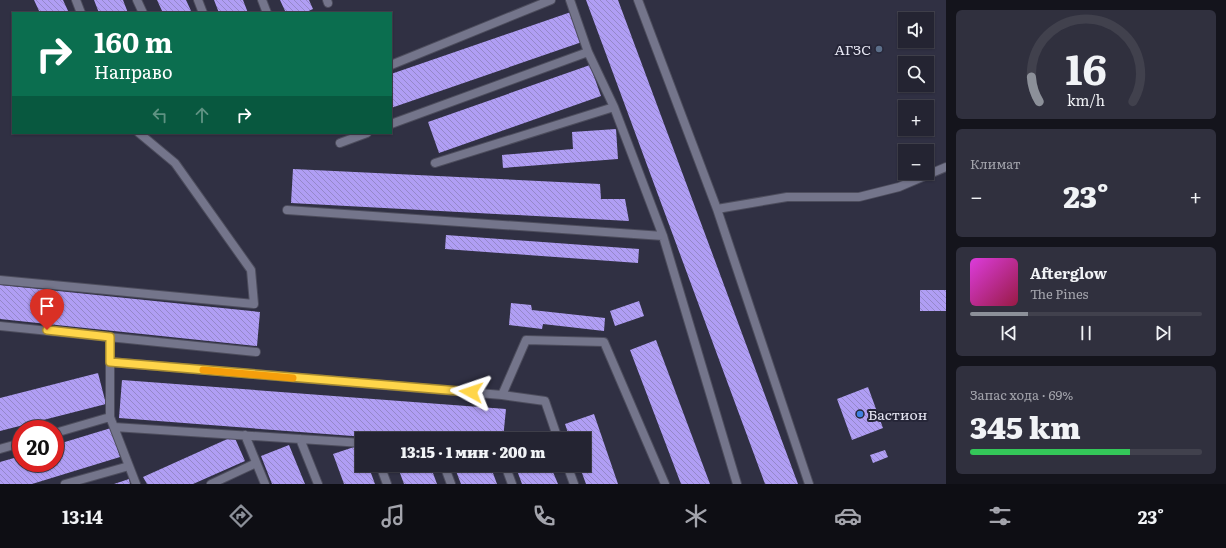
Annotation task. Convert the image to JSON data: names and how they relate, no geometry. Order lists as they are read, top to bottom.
{
  "places": ["АГЗС", "Бастион"],
  "page": {
    "map_buttons": ["+", "−"],
    "turn": ["160 m", "Направо"],
    "tile": [
      "Климат",
      ["Запас хода · 69%", "345 km"]
    ],
    "heat": ["−", "23°", "+"],
    "song": ["Afterglow", "The Pines"],
    "limit": "20",
    "trip": "13:15 · 1 мин · 200 m",
    "tabs": ["13:14", "23°"],
    "gauge": ["16", "km/h"]
  }
}
